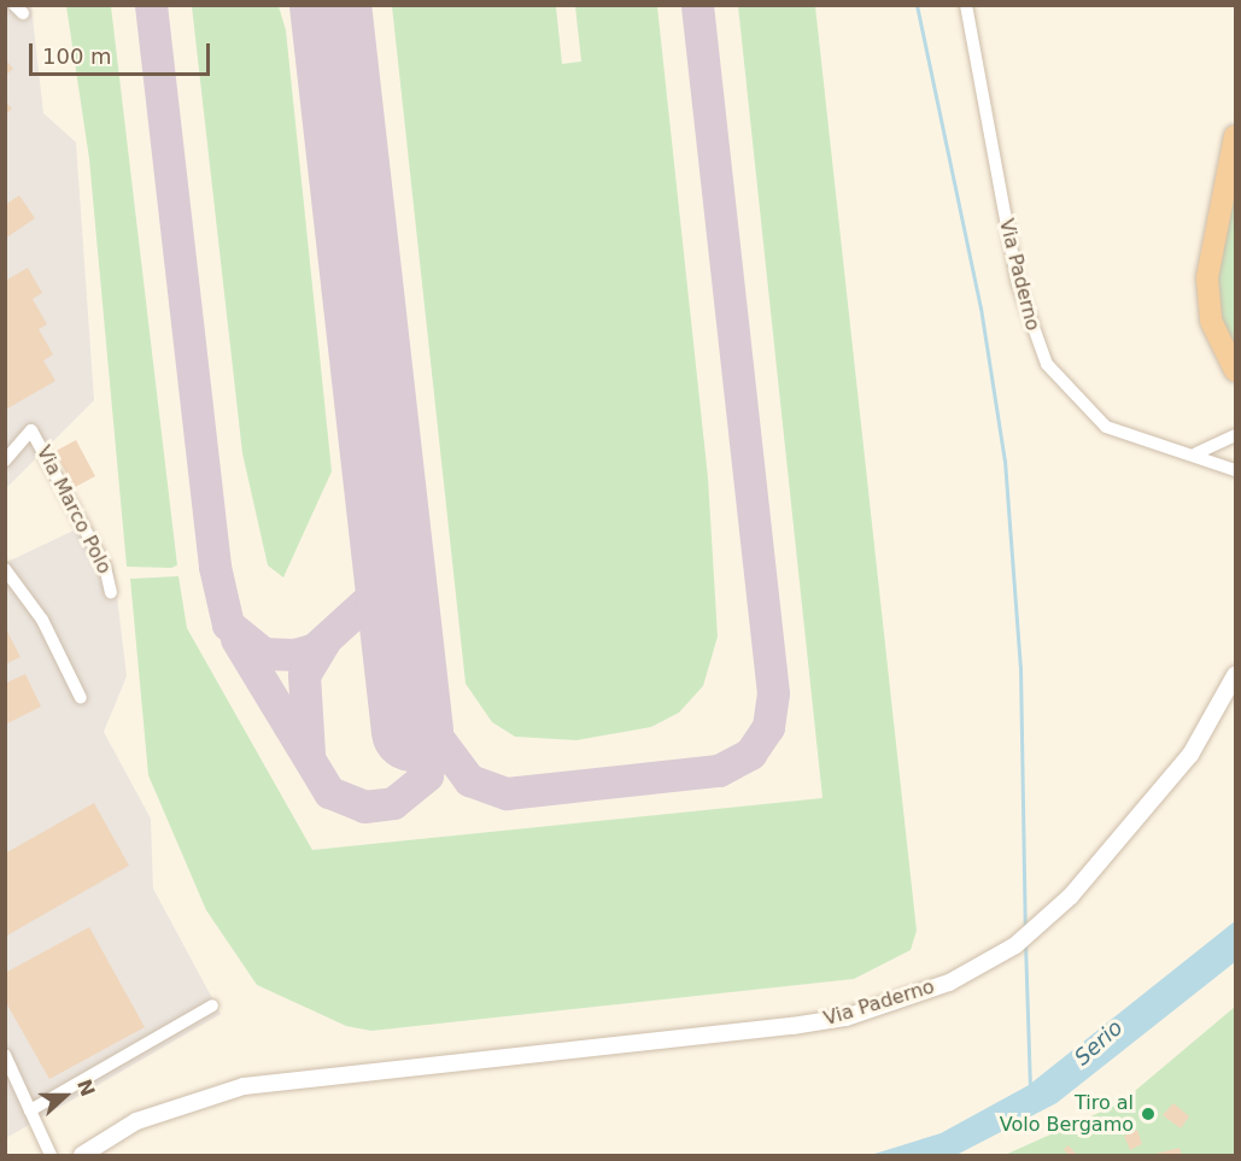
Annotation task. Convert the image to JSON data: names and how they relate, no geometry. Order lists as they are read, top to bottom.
{
  "streets": {
    "street": ["Via Paderno", "Via Marco Polo"]
  },
  "water": ["Serio"],
  "places": ["Tiro al Volo Bergamo"],
  "scale_bar": "100 m",
  "north": "right"
}
